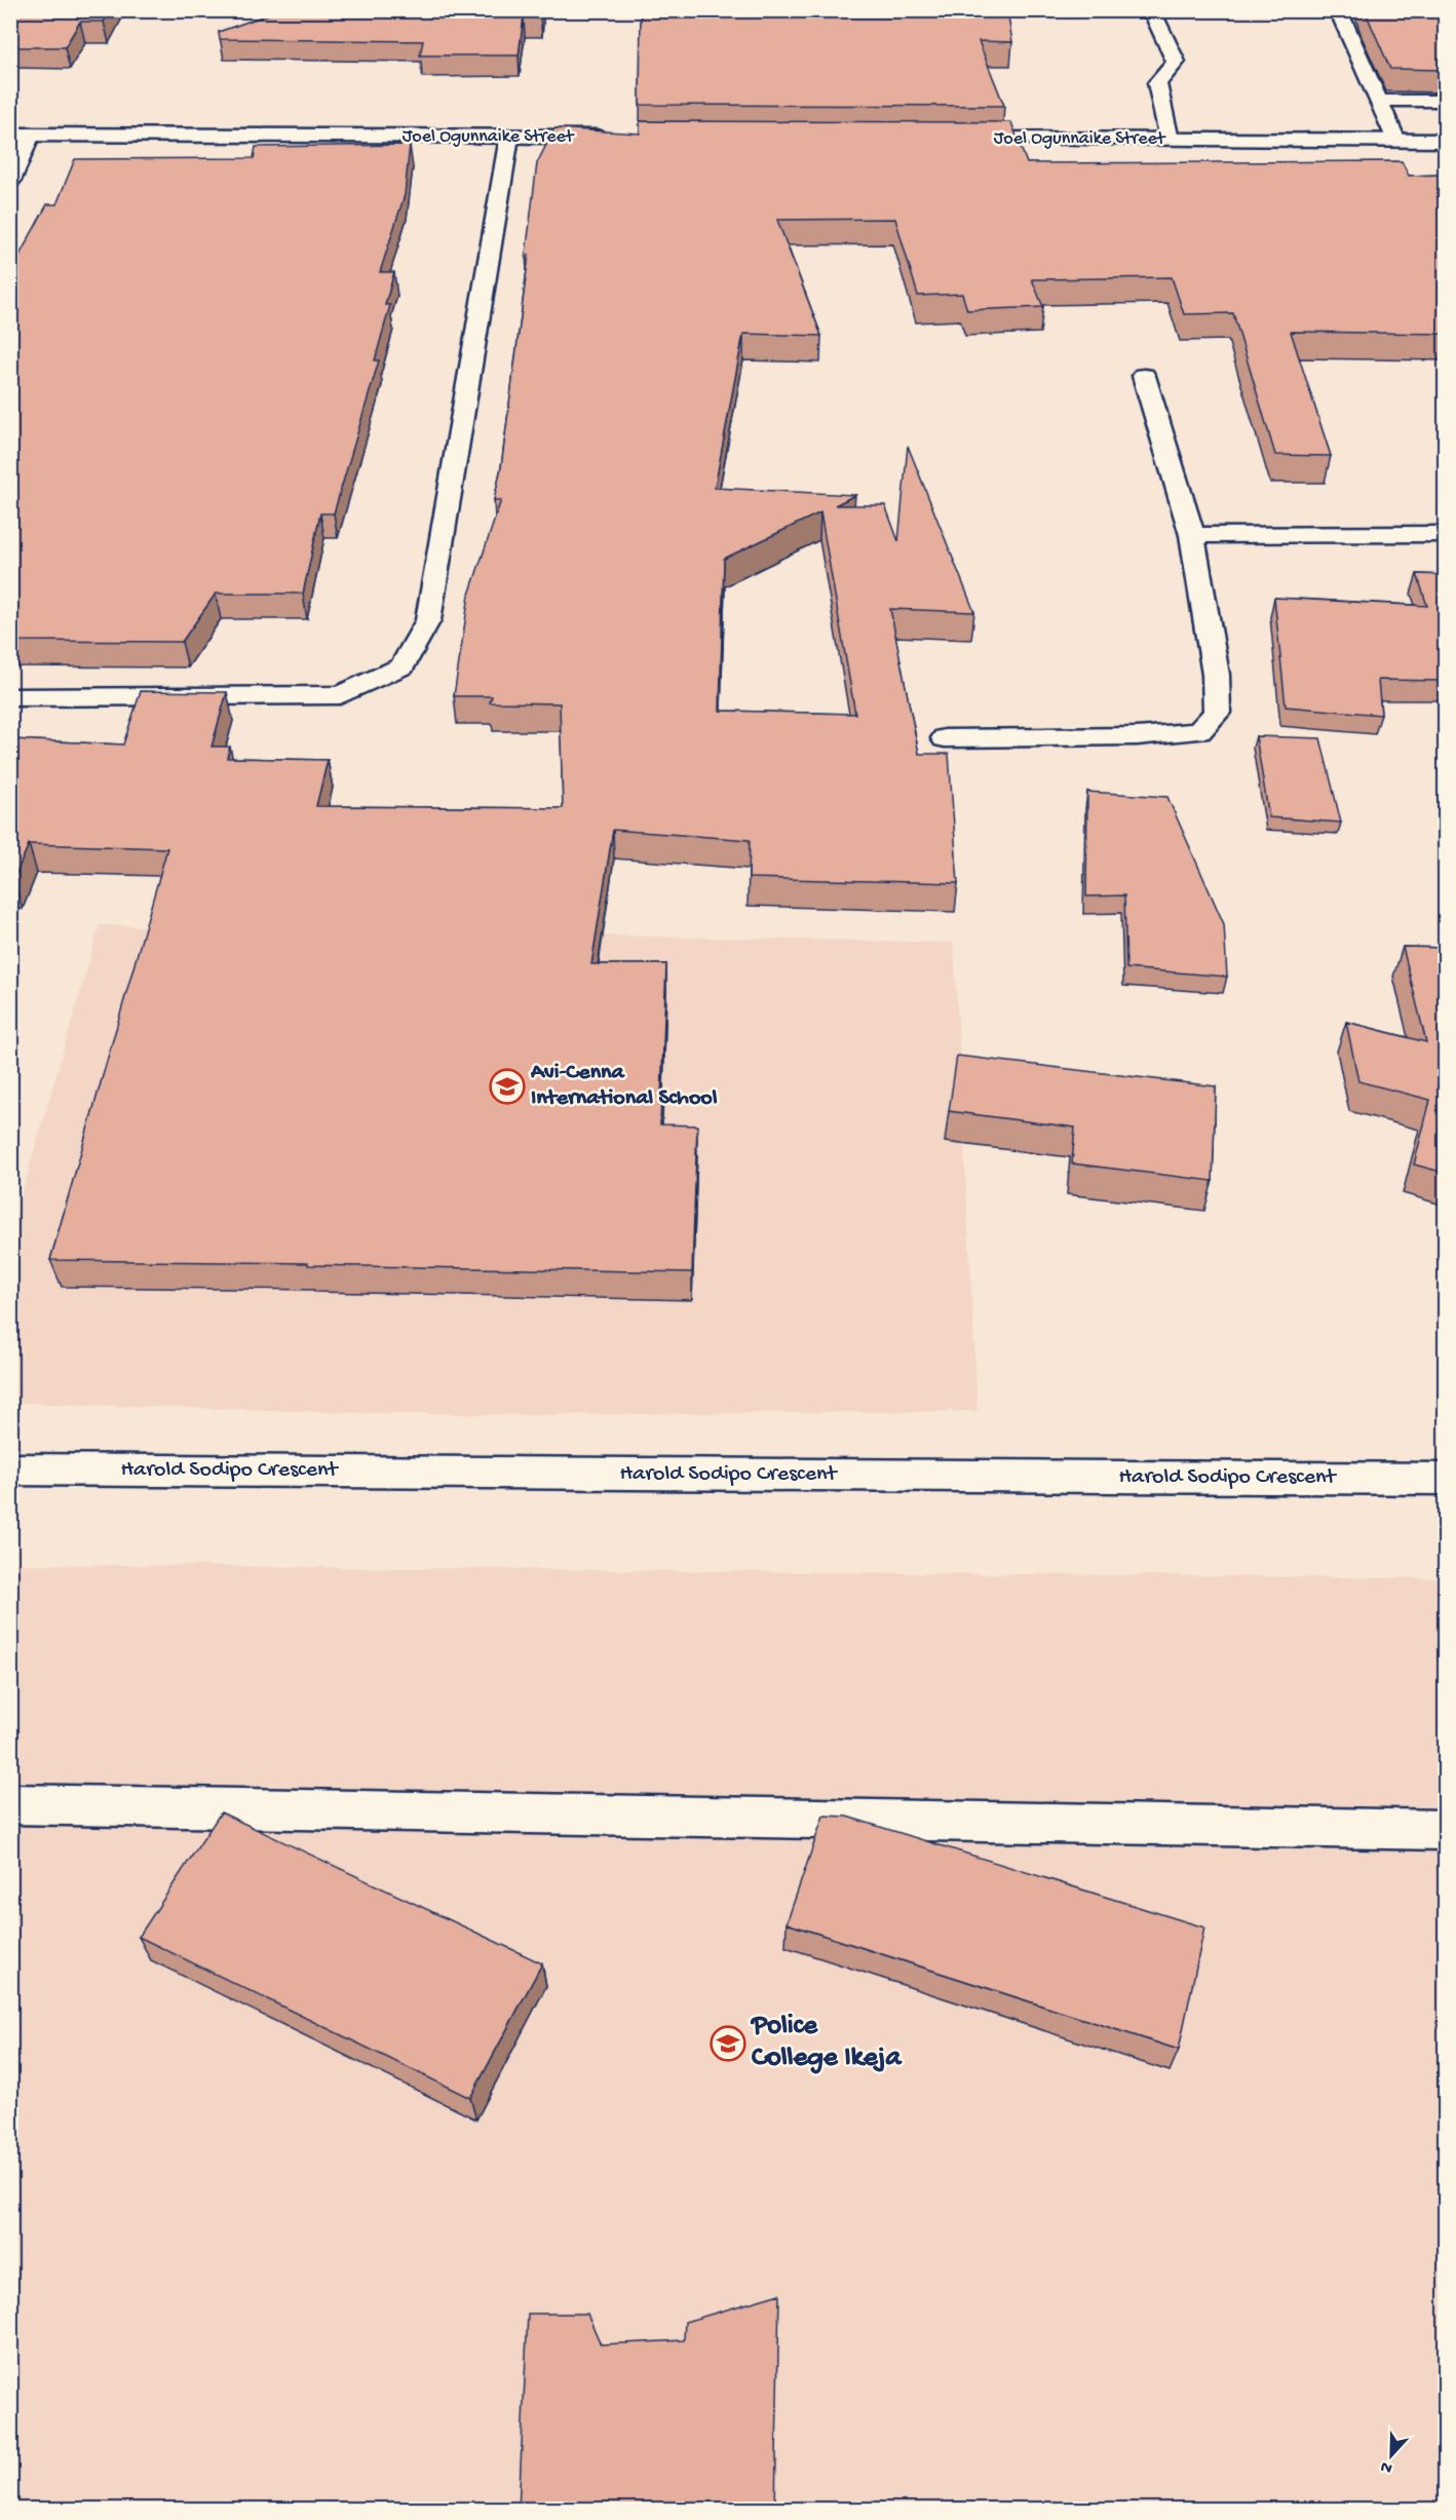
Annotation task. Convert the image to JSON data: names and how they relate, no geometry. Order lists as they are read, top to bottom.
{
  "streets": {
    "street": ["Joel Ogunnaike Street", "Harold Sodipo Crescent"]
  },
  "places": {
    "school or university": ["Avi-Cenna International School", "Police College Ikeja"]
  },
  "north": "bottom"
}
